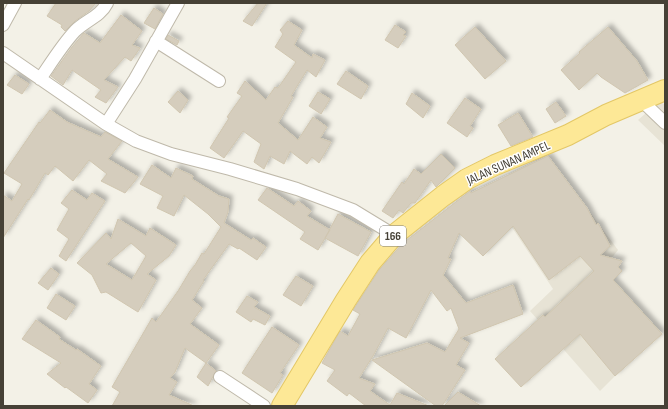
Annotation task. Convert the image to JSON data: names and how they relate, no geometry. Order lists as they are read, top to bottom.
{
  "streets": {
    "main road": ["JALAN SUNAN AMPEL", "166"]
  }
}
